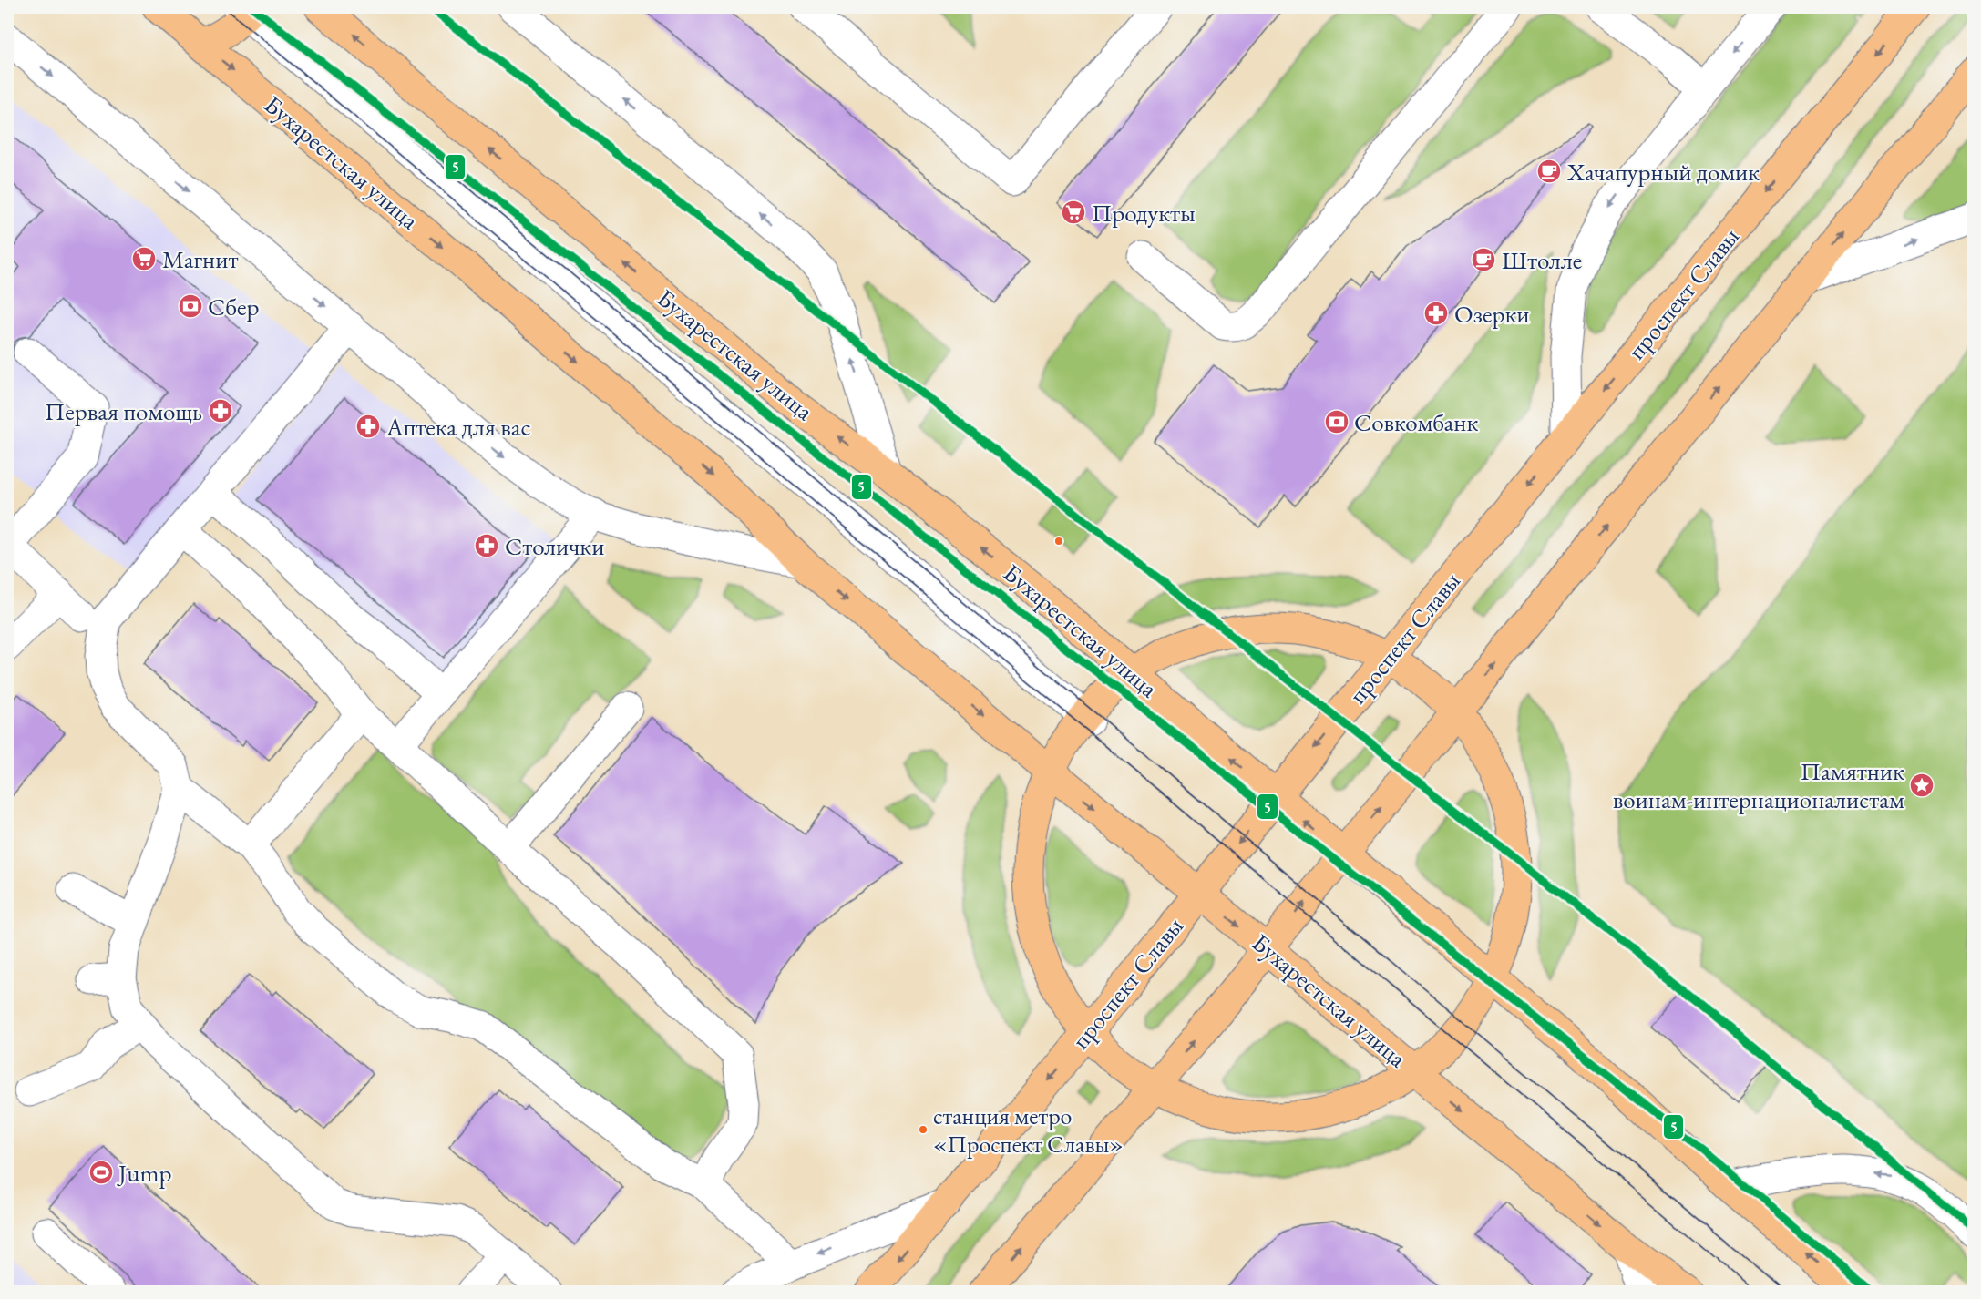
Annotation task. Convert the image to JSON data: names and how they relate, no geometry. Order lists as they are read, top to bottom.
{
  "streets": {
    "main road": ["Бухарестская улица", "проспект Славы"]
  },
  "crossings": [
    ["Бухарестская улица", "проспект Славы"]
  ],
  "places": {
    "cafe": ["Хачапурный домик", "Штолле"],
    "supermarket": ["Продукты", "Магнит"],
    "bank": ["Сбер", "Совкомбанк"],
    "pharmacy": [
      "Озерки",
      "Первая помощь",
      "Аптека для вас",
      "Столички"
    ],
    "place": ["Памятник воинам-интернационалистам"],
    "other": ["станция метро «Проспект Славы»"],
    "sports": ["Jump"]
  },
  "lines": ["transit line 5"]
}
